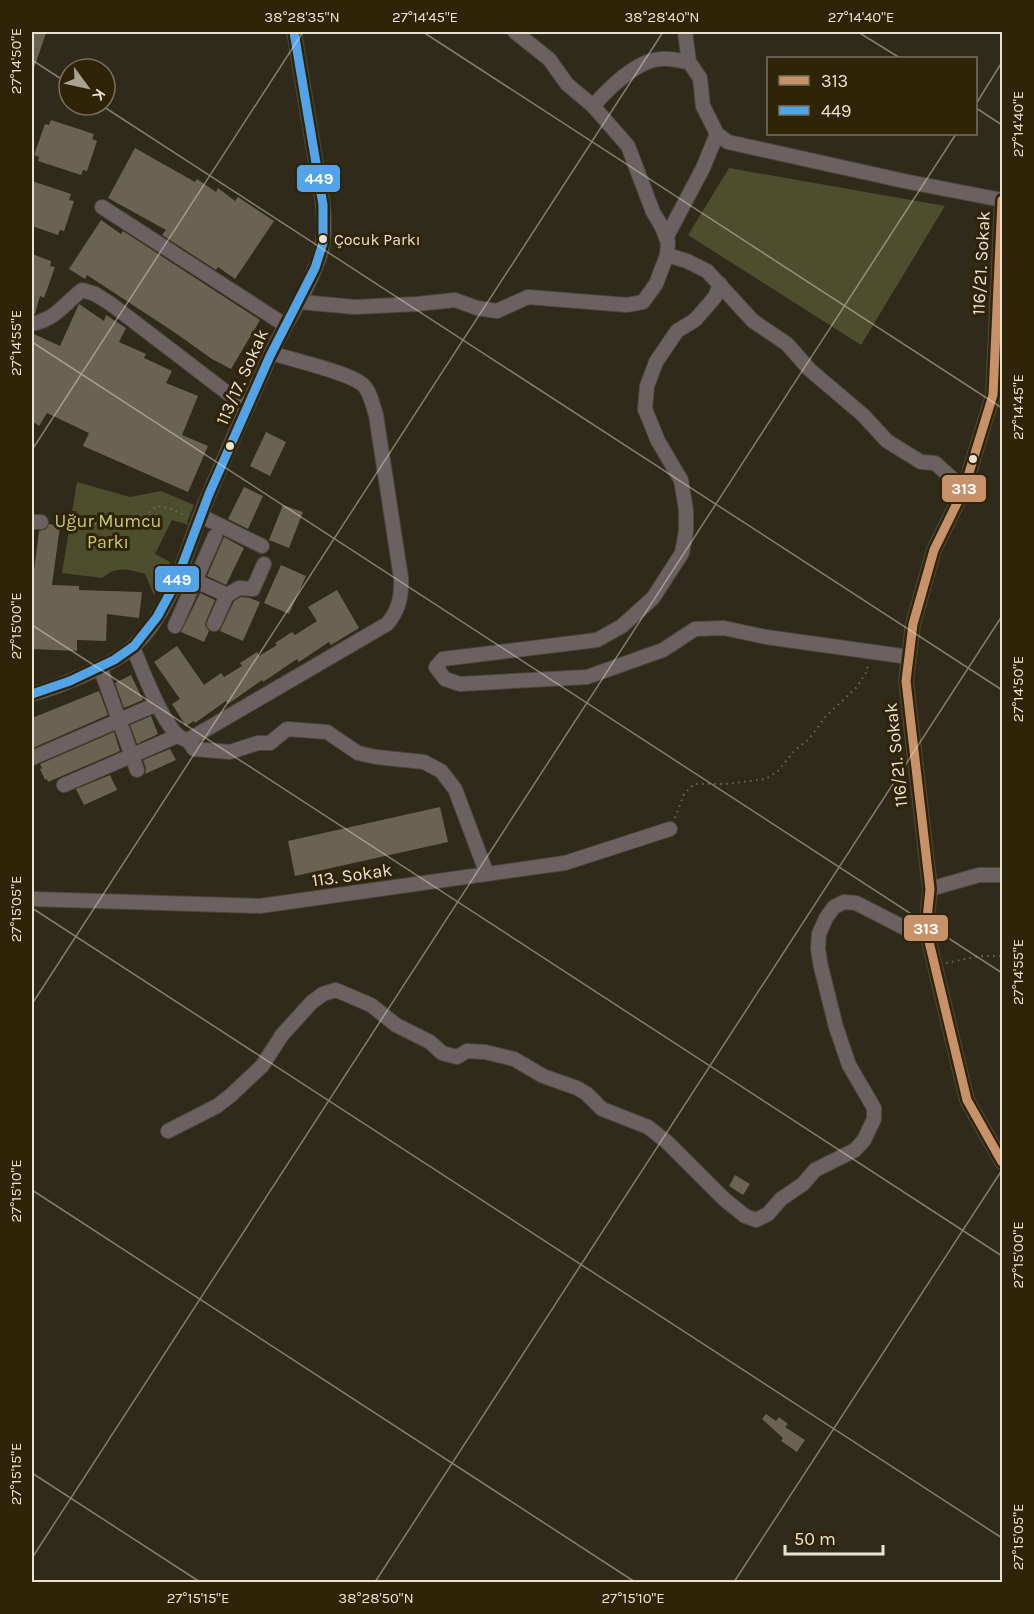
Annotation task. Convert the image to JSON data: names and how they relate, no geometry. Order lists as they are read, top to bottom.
{
  "streets": {
    "street": ["116/21. Sokak", "113/17. Sokak", "113. Sokak"]
  },
  "parks": ["Uğur Mumcu Parkı"],
  "places": ["Çocuk Parkı"],
  "lines": ["transit line 449", "transit line 313"],
  "legend": ["313", "449"],
  "scale_bar": "50 m",
  "north": "bottom right",
  "coordinates": [
    "38°28'35\"N",
    "27°14'45\"E",
    "38°28'40\"N",
    "27°14'40\"E",
    "27°14'50\"E",
    "27°14'55\"E",
    "27°15'00\"E",
    "27°15'05\"E",
    "27°15'10\"E",
    "27°15'15\"E",
    "38°28'50\"N"
  ]
}
